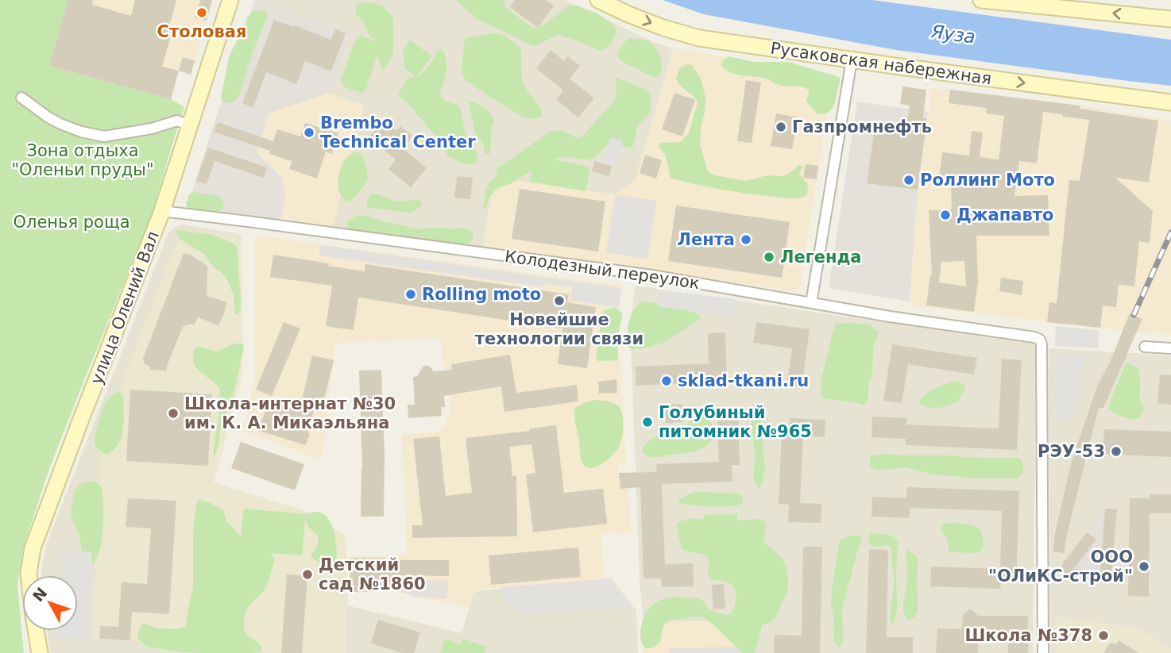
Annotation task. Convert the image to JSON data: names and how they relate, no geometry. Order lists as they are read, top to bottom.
{
  "streets": {
    "main road": ["Русаковская набережная", "улица Олений Вал"],
    "street": ["Колодезный переулок"]
  },
  "crossings": [
    ["Колодезный переулок", "улица Олений Вал"]
  ],
  "water": ["Яуза"],
  "parks": ["Зона отдыха \"Оленьи пруды\"", "Оленья роща"],
  "places": [
    "Столовая",
    "Газпромнефть",
    "Brembo Technical Center",
    "Роллинг Мото",
    "Джапавто",
    "Лента",
    "Легенда",
    "Rolling moto",
    "Новейшие технологии связи",
    "sklad-tkani.ru",
    "Школа-интернат №30 им. К. А. Микаэльяна",
    "Голубиный питомник №965",
    "РЭУ-53",
    "ООО \"ОЛиКС-строй\"",
    "Детский сад №1860",
    "Школа №378"
  ],
  "north": "top left"
}
